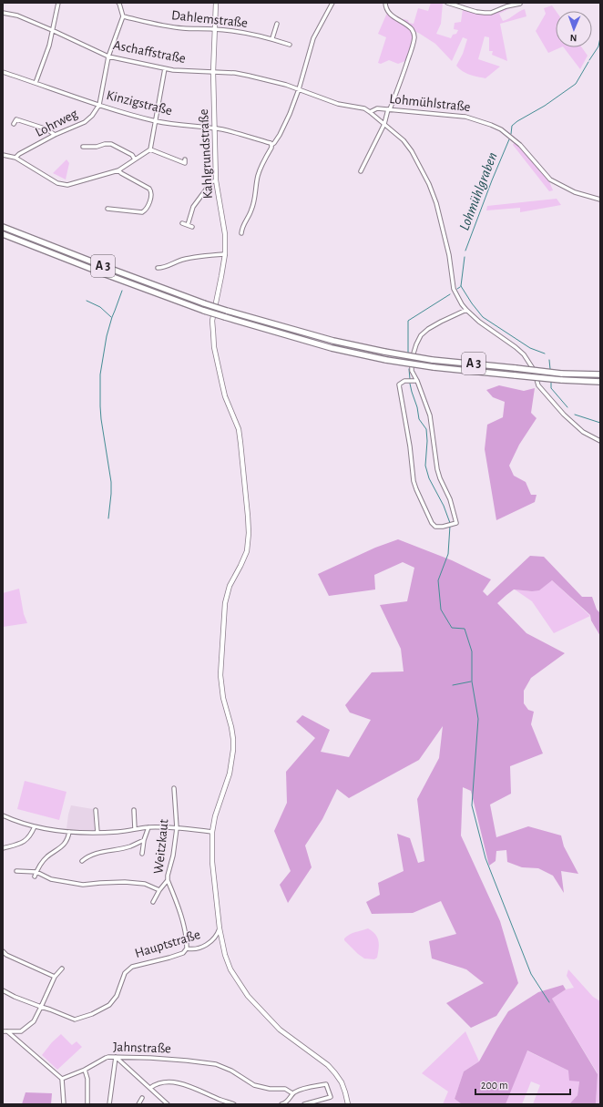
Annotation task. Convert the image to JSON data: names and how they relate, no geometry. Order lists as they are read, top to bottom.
{
  "streets": {
    "highway": ["A 3"],
    "main road": ["Kahlgrundstraße"],
    "street": [
      "Dahlemstraße",
      "Aschaffstraße",
      "Kinzigstraße",
      "Lohmühlstraße",
      "Lohrweg",
      "Weitzkaut",
      "Hauptstraße",
      "Jahnstraße"
    ]
  },
  "crossings": [
    ["Dahlemstraße", "Lohrweg"],
    ["Dahlemstraße", "Kahlgrundstraße"],
    ["Aschaffstraße", "Lohmühlstraße"],
    ["Aschaffstraße", "Lohrweg"],
    ["Aschaffstraße", "Kahlgrundstraße"],
    ["Kinzigstraße", "Lohrweg"],
    ["Kinzigstraße", "Kahlgrundstraße"],
    ["Kahlgrundstraße", "Hauptstraße"],
    ["Weitzkaut", "Hauptstraße"]
  ],
  "water": ["Lohmühlgraben"],
  "scale_bar": "200 m",
  "north": "bottom"
}
